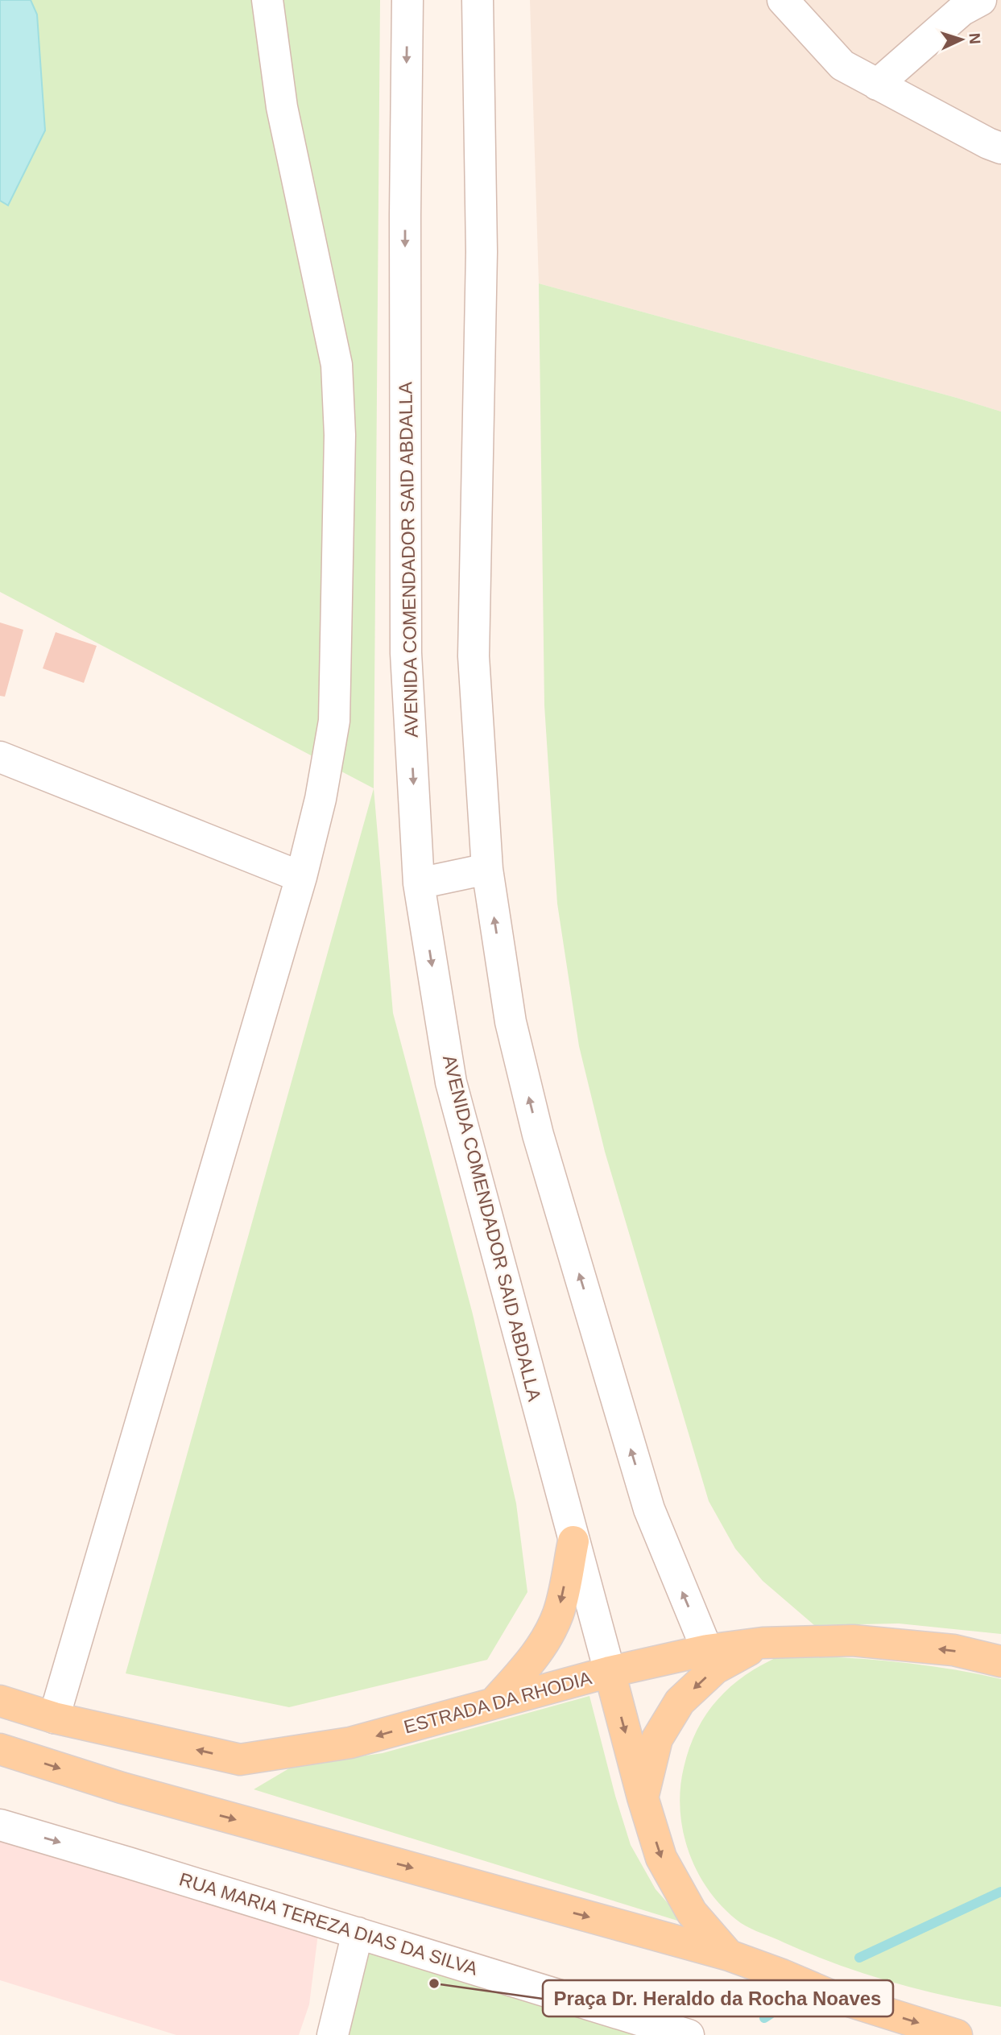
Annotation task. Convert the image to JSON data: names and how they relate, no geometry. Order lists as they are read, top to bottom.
{
  "streets": {
    "main road": ["ESTRADA DA RHODIA"],
    "street": ["AVENIDA COMENDADOR SAID ABDALLA", "RUA MARIA TEREZA DIAS DA SILVA"]
  },
  "crossings": [
    ["AVENIDA COMENDADOR SAID ABDALLA", "ESTRADA DA RHODIA"]
  ],
  "one_way": ["RUA MARIA TEREZA DIAS DA SILVA"],
  "places": ["Praça Dr. Heraldo da Rocha Noaves"],
  "north": "right"
}
